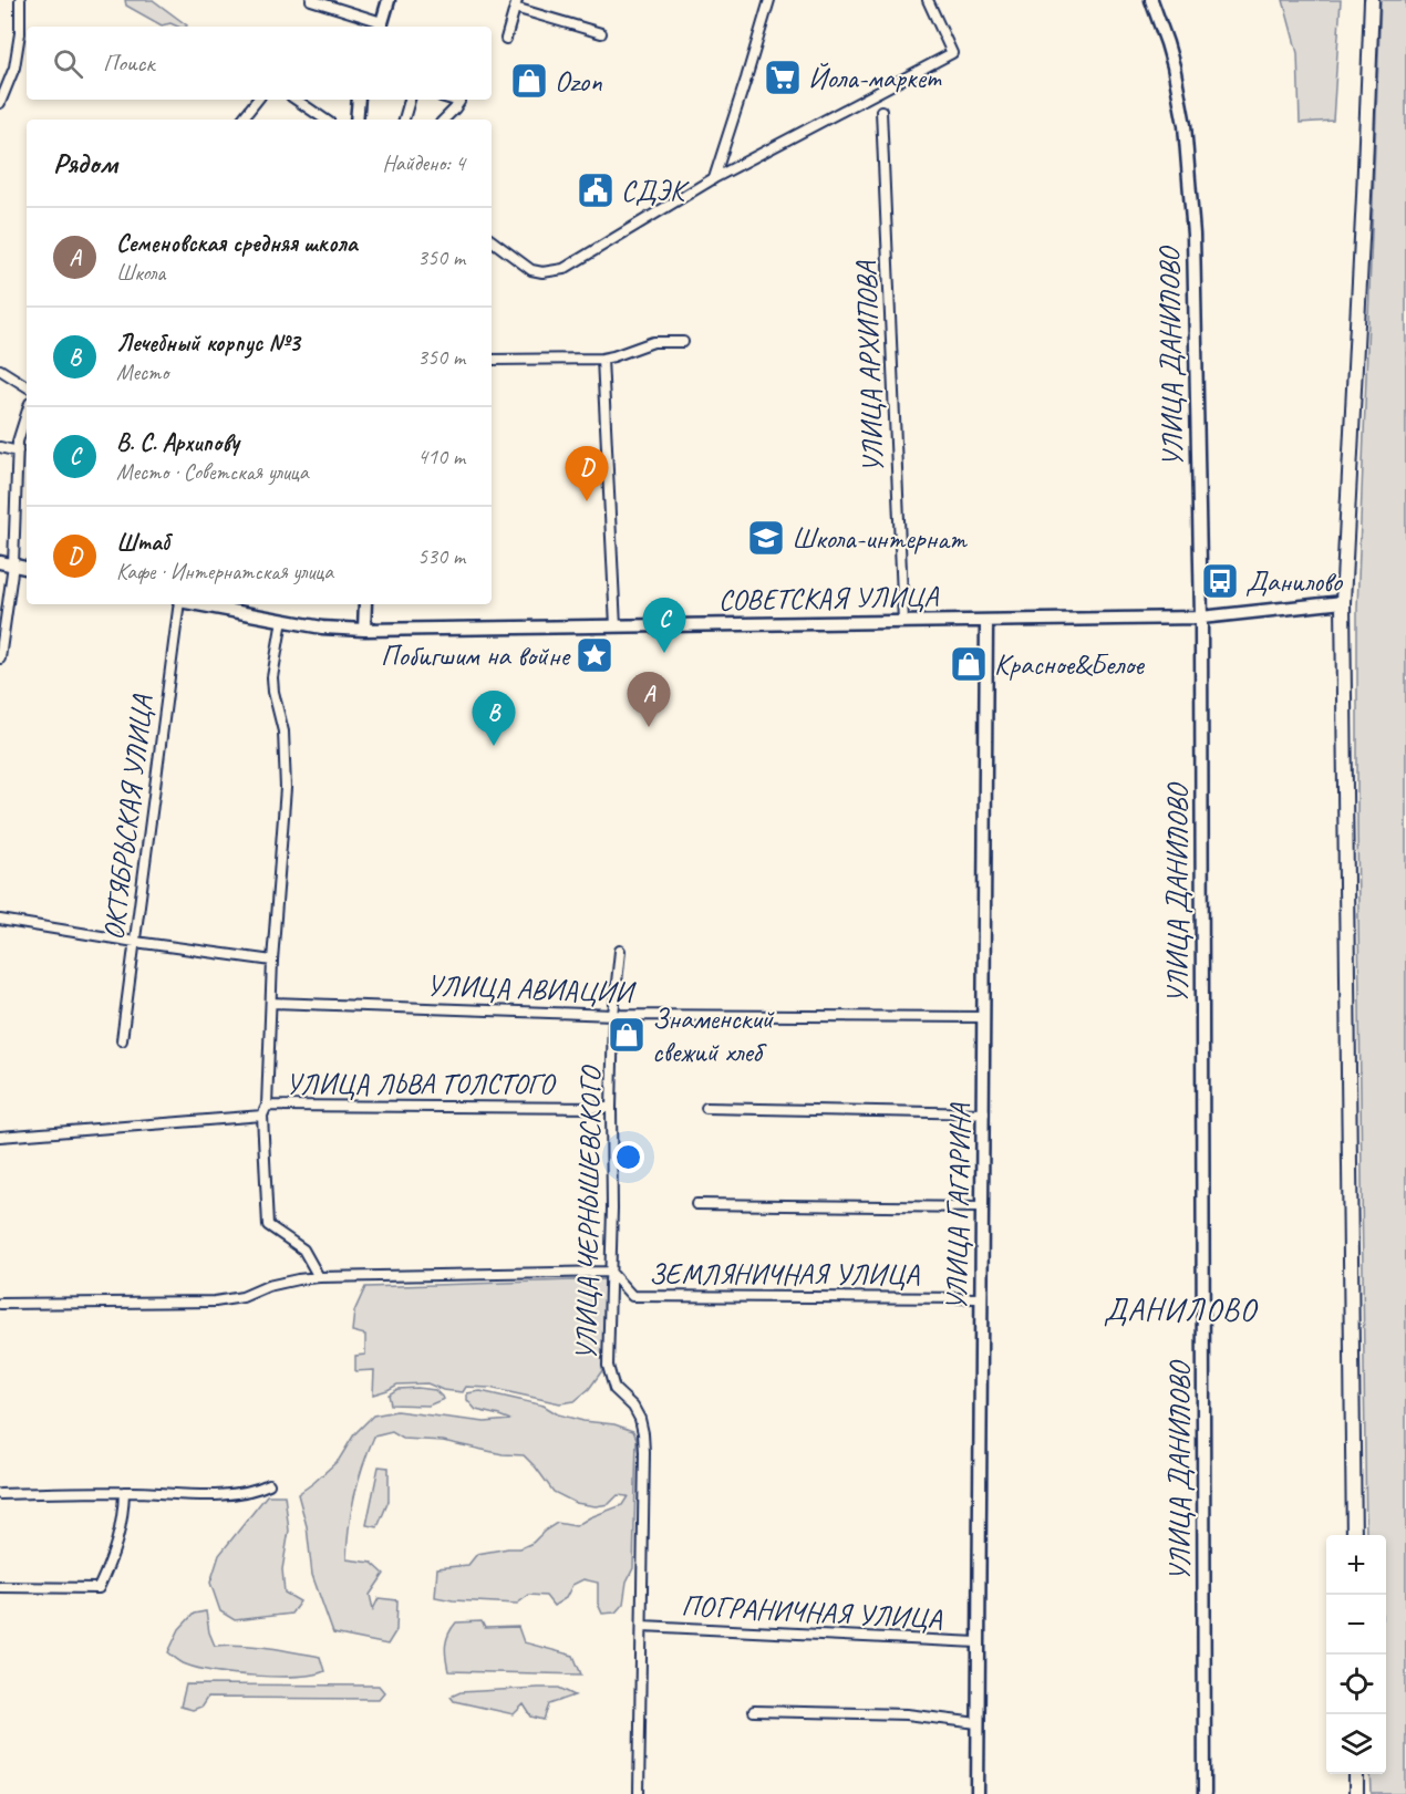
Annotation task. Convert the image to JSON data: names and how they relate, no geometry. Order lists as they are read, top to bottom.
{
  "streets": {
    "street": [
      "УЛИЦА ДАНИЛОВО",
      "УЛИЦА АРХИПОВА",
      "СОВЕТСКАЯ УЛИЦА",
      "ОКТЯБРЬСКАЯ УЛИЦА",
      "УЛИЦА АВИАЦИИ",
      "УЛИЦА ЛЬВА ТОЛСТОГО",
      "УЛИЦА ГАГАРИНА",
      "УЛИЦА ЧЕРНЫШЕВСКОГО",
      "ЗЕМЛЯНИЧНАЯ УЛИЦА",
      "ПОГРАНИЧНАЯ УЛИЦА"
    ]
  },
  "crossings": [
    ["УЛИЦА ДАНИЛОВО", "СОВЕТСКАЯ УЛИЦА"],
    ["УЛИЦА АРХИПОВА", "СОВЕТСКАЯ УЛИЦА"],
    ["СОВЕТСКАЯ УЛИЦА", "УЛИЦА ГАГАРИНА"],
    ["УЛИЦА АВИАЦИИ", "УЛИЦА ГАГАРИНА"],
    ["УЛИЦА АВИАЦИИ", "УЛИЦА ЧЕРНЫШЕВСКОГО"],
    ["УЛИЦА ЛЬВА ТОЛСТОГО", "УЛИЦА ЧЕРНЫШЕВСКОГО"],
    ["УЛИЦА ГАГАРИНА", "ЗЕМЛЯНИЧНАЯ УЛИЦА"],
    ["УЛИЦА ГАГАРИНА", "ПОГРАНИЧНАЯ УЛИЦА"],
    ["УЛИЦА ЧЕРНЫШЕВСКОГО", "ЗЕМЛЯНИЧНАЯ УЛИЦА"],
    ["УЛИЦА ЧЕРНЫШЕВСКОГО", "ПОГРАНИЧНАЯ УЛИЦА"]
  ],
  "districts": ["ДАНИЛОВО"],
  "places": {
    "supermarket": ["Йола-маркет"],
    "shop": ["Ozon", "Красное&Белое", "Знаменский свежий хлеб"],
    "public building": ["СДЭК"],
    "school or university": ["Школа-интернат"],
    "bus stop": ["Данилово"],
    "place": ["Побигшим на войне"]
  },
  "page": {
    "search": "Поиск",
    "heading": ["Рядом", "Найдено: 4"],
    "list": [
      {
        "mark": "A",
        "name": "Семеновская средняя школа",
        "note": "Школа",
        "value": "350 m"
      },
      {
        "mark": "B",
        "name": "Лечебный корпус №3",
        "note": "Место",
        "value": "350 m"
      },
      {
        "mark": "C",
        "name": "В. С. Архипову",
        "note": "Место · Советская улица",
        "value": "410 m"
      },
      {
        "mark": "D",
        "name": "Штаб",
        "note": "Кафе · Интернатская улица",
        "value": "530 m"
      }
    ],
    "pins": [
      "D",
      "C",
      "A",
      "B"
    ],
    "map_buttons": ["+", "−"]
  }
}
